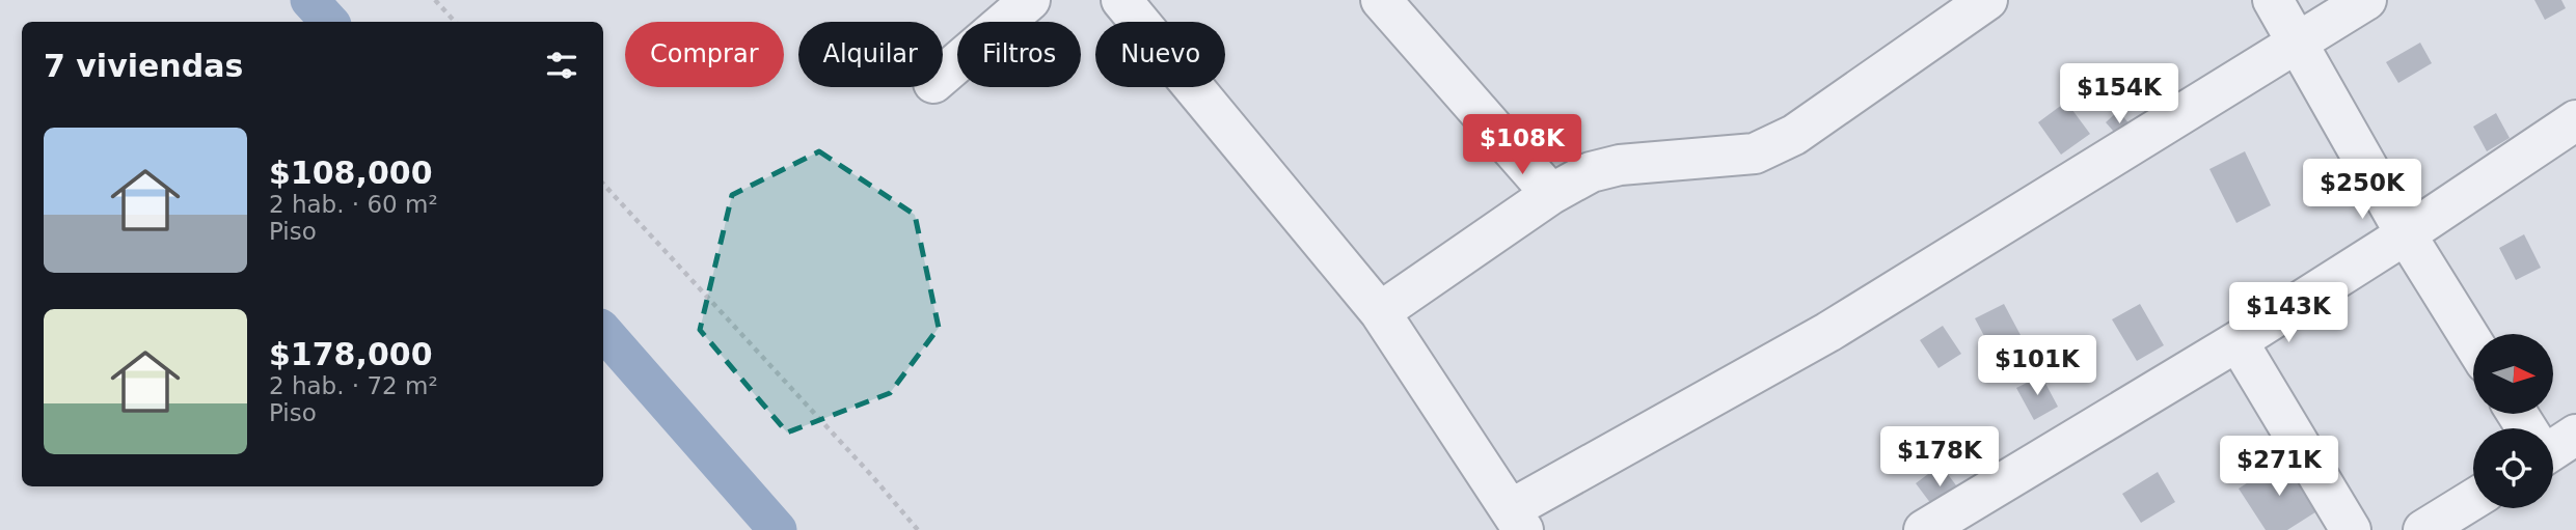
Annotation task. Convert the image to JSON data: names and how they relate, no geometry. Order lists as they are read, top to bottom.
{
  "north": "right",
  "page": {
    "chip": [
      "Comprar",
      "Alquilar",
      "Filtros",
      "Nuevo"
    ],
    "heading": "7 viviendas",
    "price": [
      "$154K",
      "$108K",
      "$250K",
      "$143K",
      "$101K",
      "$178K",
      "$271K"
    ],
    "list": [
      {
        "name": "$108,000",
        "note": "2 hab. · 60 m² · Piso"
      },
      {
        "name": "$178,000",
        "note": "2 hab. · 72 m² · Piso"
      }
    ]
  }
}
